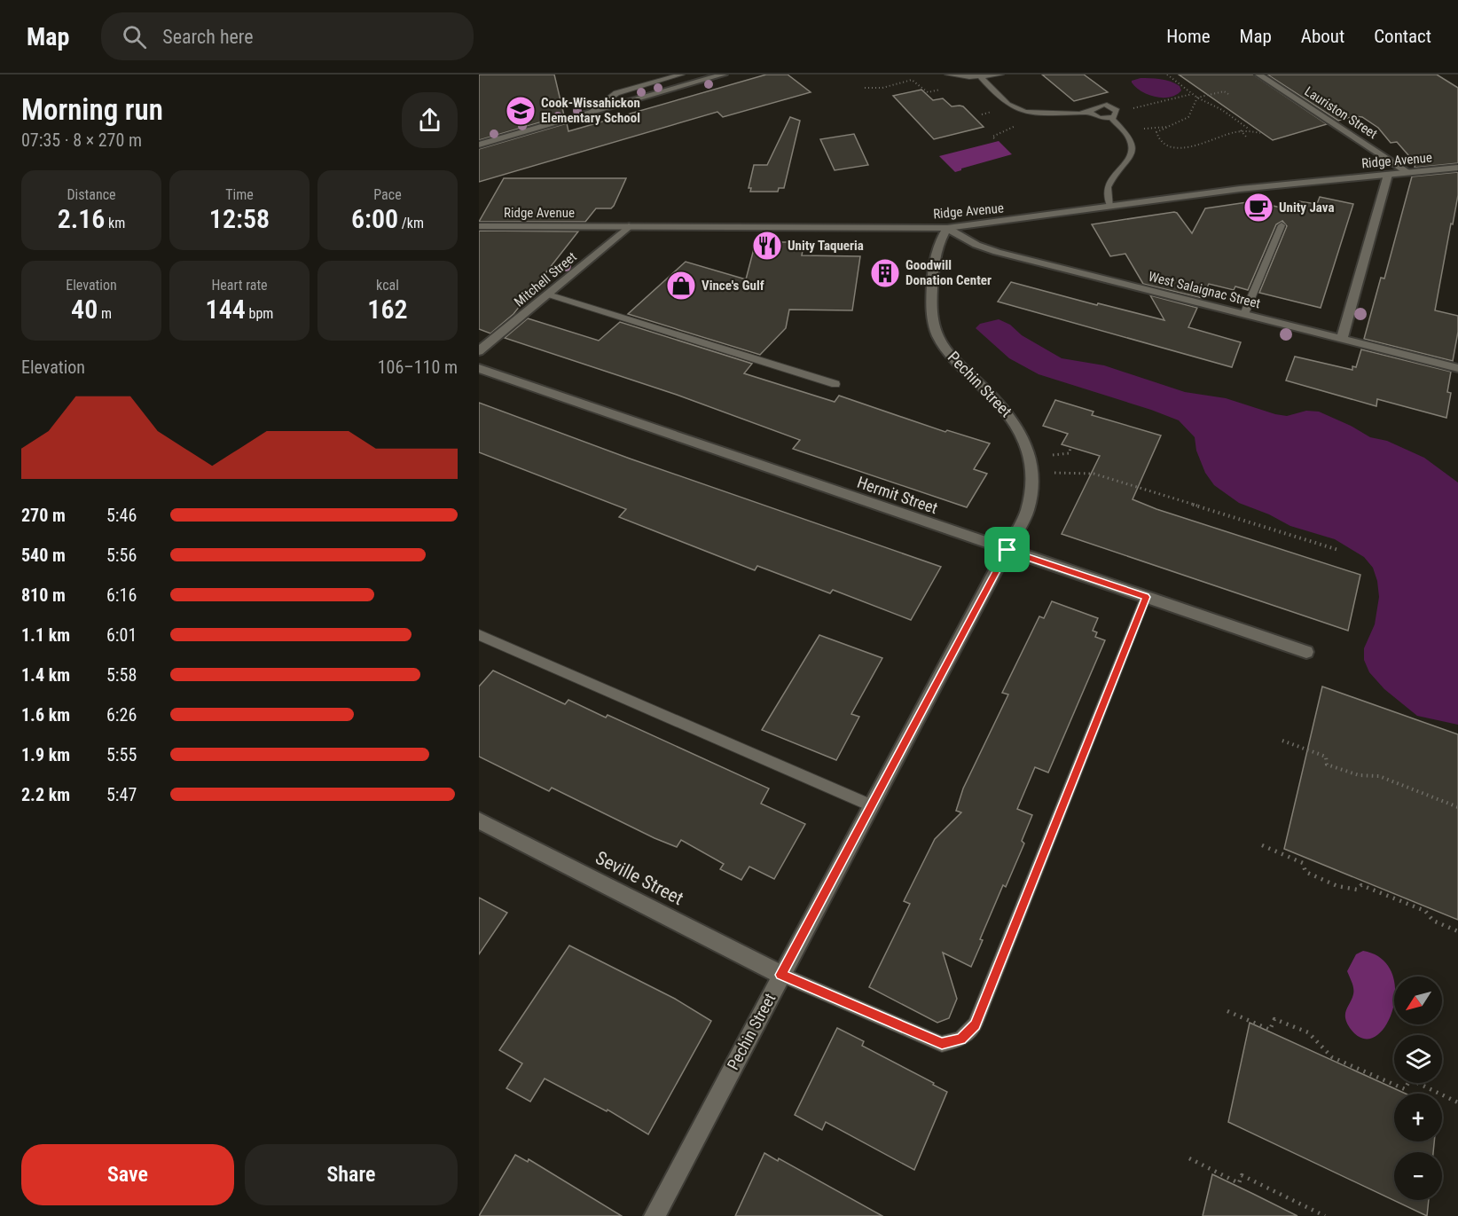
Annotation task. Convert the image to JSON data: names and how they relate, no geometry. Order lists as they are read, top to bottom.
{
  "streets": {
    "street": [
      "Lauriston Street",
      "Ridge Avenue",
      "Mitchell Street",
      "West Salaignac Street",
      "Pechin Street",
      "Hermit Street",
      "Seville Street"
    ]
  },
  "crossings": [
    ["Lauriston Street", "Ridge Avenue"],
    ["Ridge Avenue", "Mitchell Street"],
    ["Ridge Avenue", "West Salaignac Street"],
    ["Ridge Avenue", "Pechin Street"],
    ["West Salaignac Street", "Pechin Street"],
    ["Pechin Street", "Hermit Street"],
    ["Pechin Street", "Seville Street"]
  ],
  "places": {
    "school or university": ["Cook-Wissahickon Elementary School"],
    "cafe": ["Unity Java"],
    "restaurant": ["Unity Taqueria"],
    "building": ["Goodwill Donation Center"],
    "shop": ["Vince's Gulf"]
  },
  "north": "bottom left",
  "page": {
    "header": "Map",
    "search": "Search here",
    "nav": [
      "Home",
      "Map",
      "About",
      "Contact"
    ],
    "heading": ["Morning run", "07:35 · 8 × 270 m"],
    "stats": [
      ["Distance", "2.16 km"],
      ["Time", "12:58"],
      ["Pace", "6:00 /km"],
      ["Elevation", "40 m"],
      ["Heart rate", "144 bpm"],
      ["kcal", "162"]
    ],
    "chart": ["Elevation", "106–110 m"],
    "list": [
      {
        "name": "270 m",
        "note": "5:46"
      },
      {
        "name": "540 m",
        "note": "5:56"
      },
      {
        "name": "810 m",
        "note": "6:16"
      },
      {
        "name": "1.1 km",
        "note": "6:01"
      },
      {
        "name": "1.4 km",
        "note": "5:58"
      },
      {
        "name": "1.6 km",
        "note": "6:26"
      },
      {
        "name": "1.9 km",
        "note": "5:55"
      },
      {
        "name": "2.2 km",
        "note": "5:47"
      }
    ],
    "map_buttons": ["+", "−"],
    "buttons": ["Save", "Share"]
  }
}
